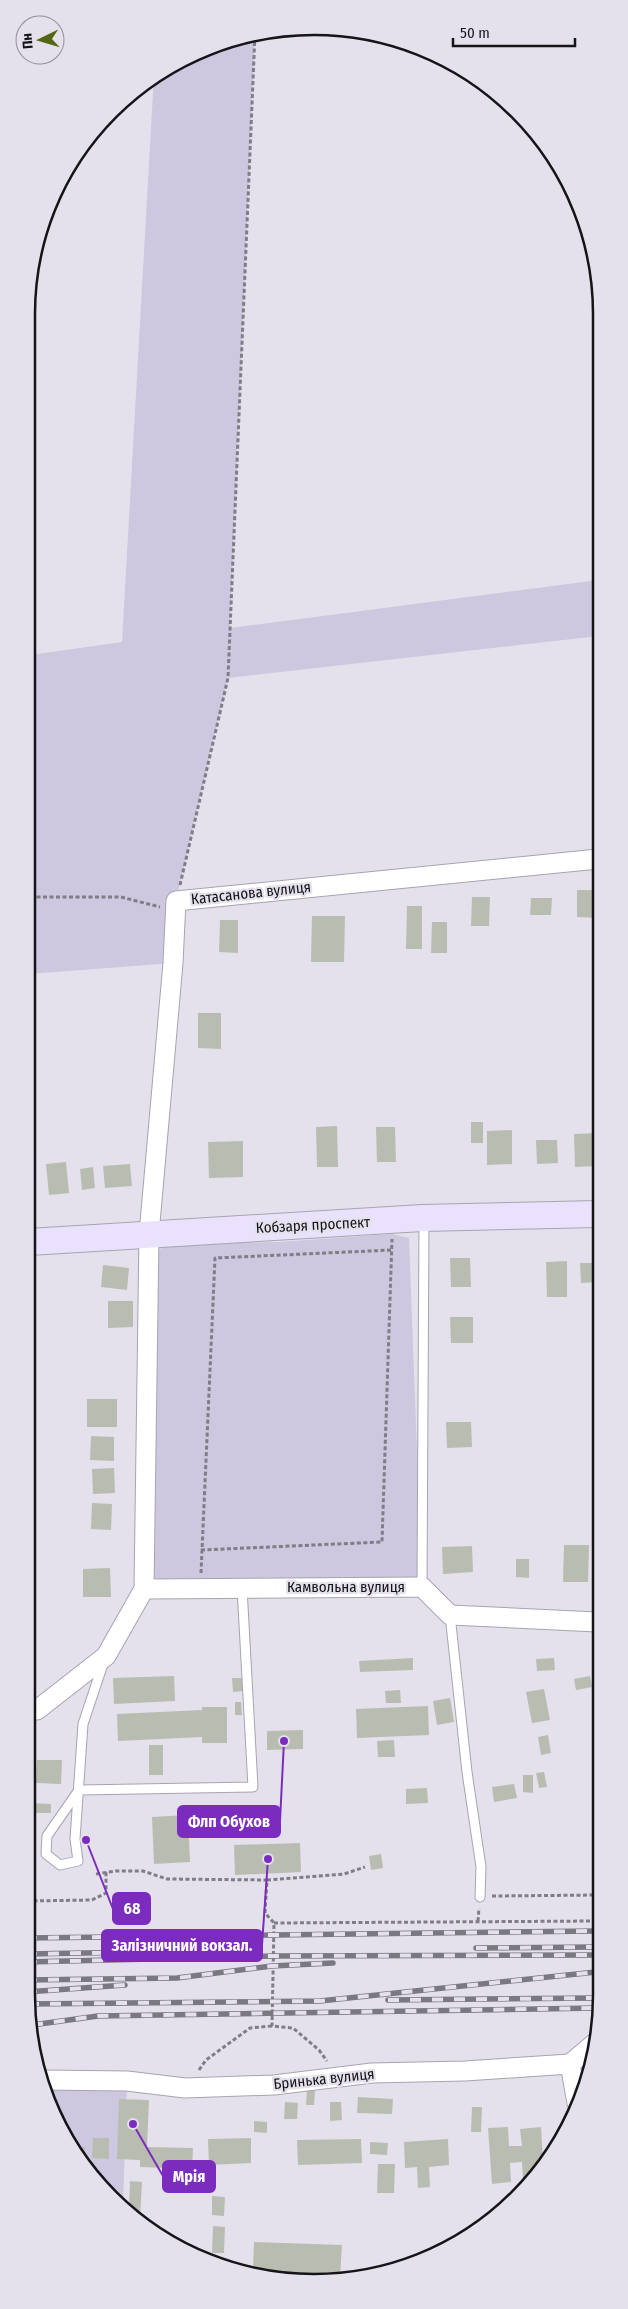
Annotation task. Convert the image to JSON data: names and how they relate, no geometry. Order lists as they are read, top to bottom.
{
  "streets": {
    "main road": ["Кобзаря проспект"],
    "street": ["Катасанова вулиця", "Камвольна вулиця", "Бринька вулиця"]
  },
  "crossings": [
    ["Катасанова вулиця", "Кобзаря проспект"]
  ],
  "places": [
    "Флп Обухов",
    "68",
    "Залізничний вокзал.",
    "Мрія"
  ],
  "scale_bar": "50 m",
  "north": "left"
}
